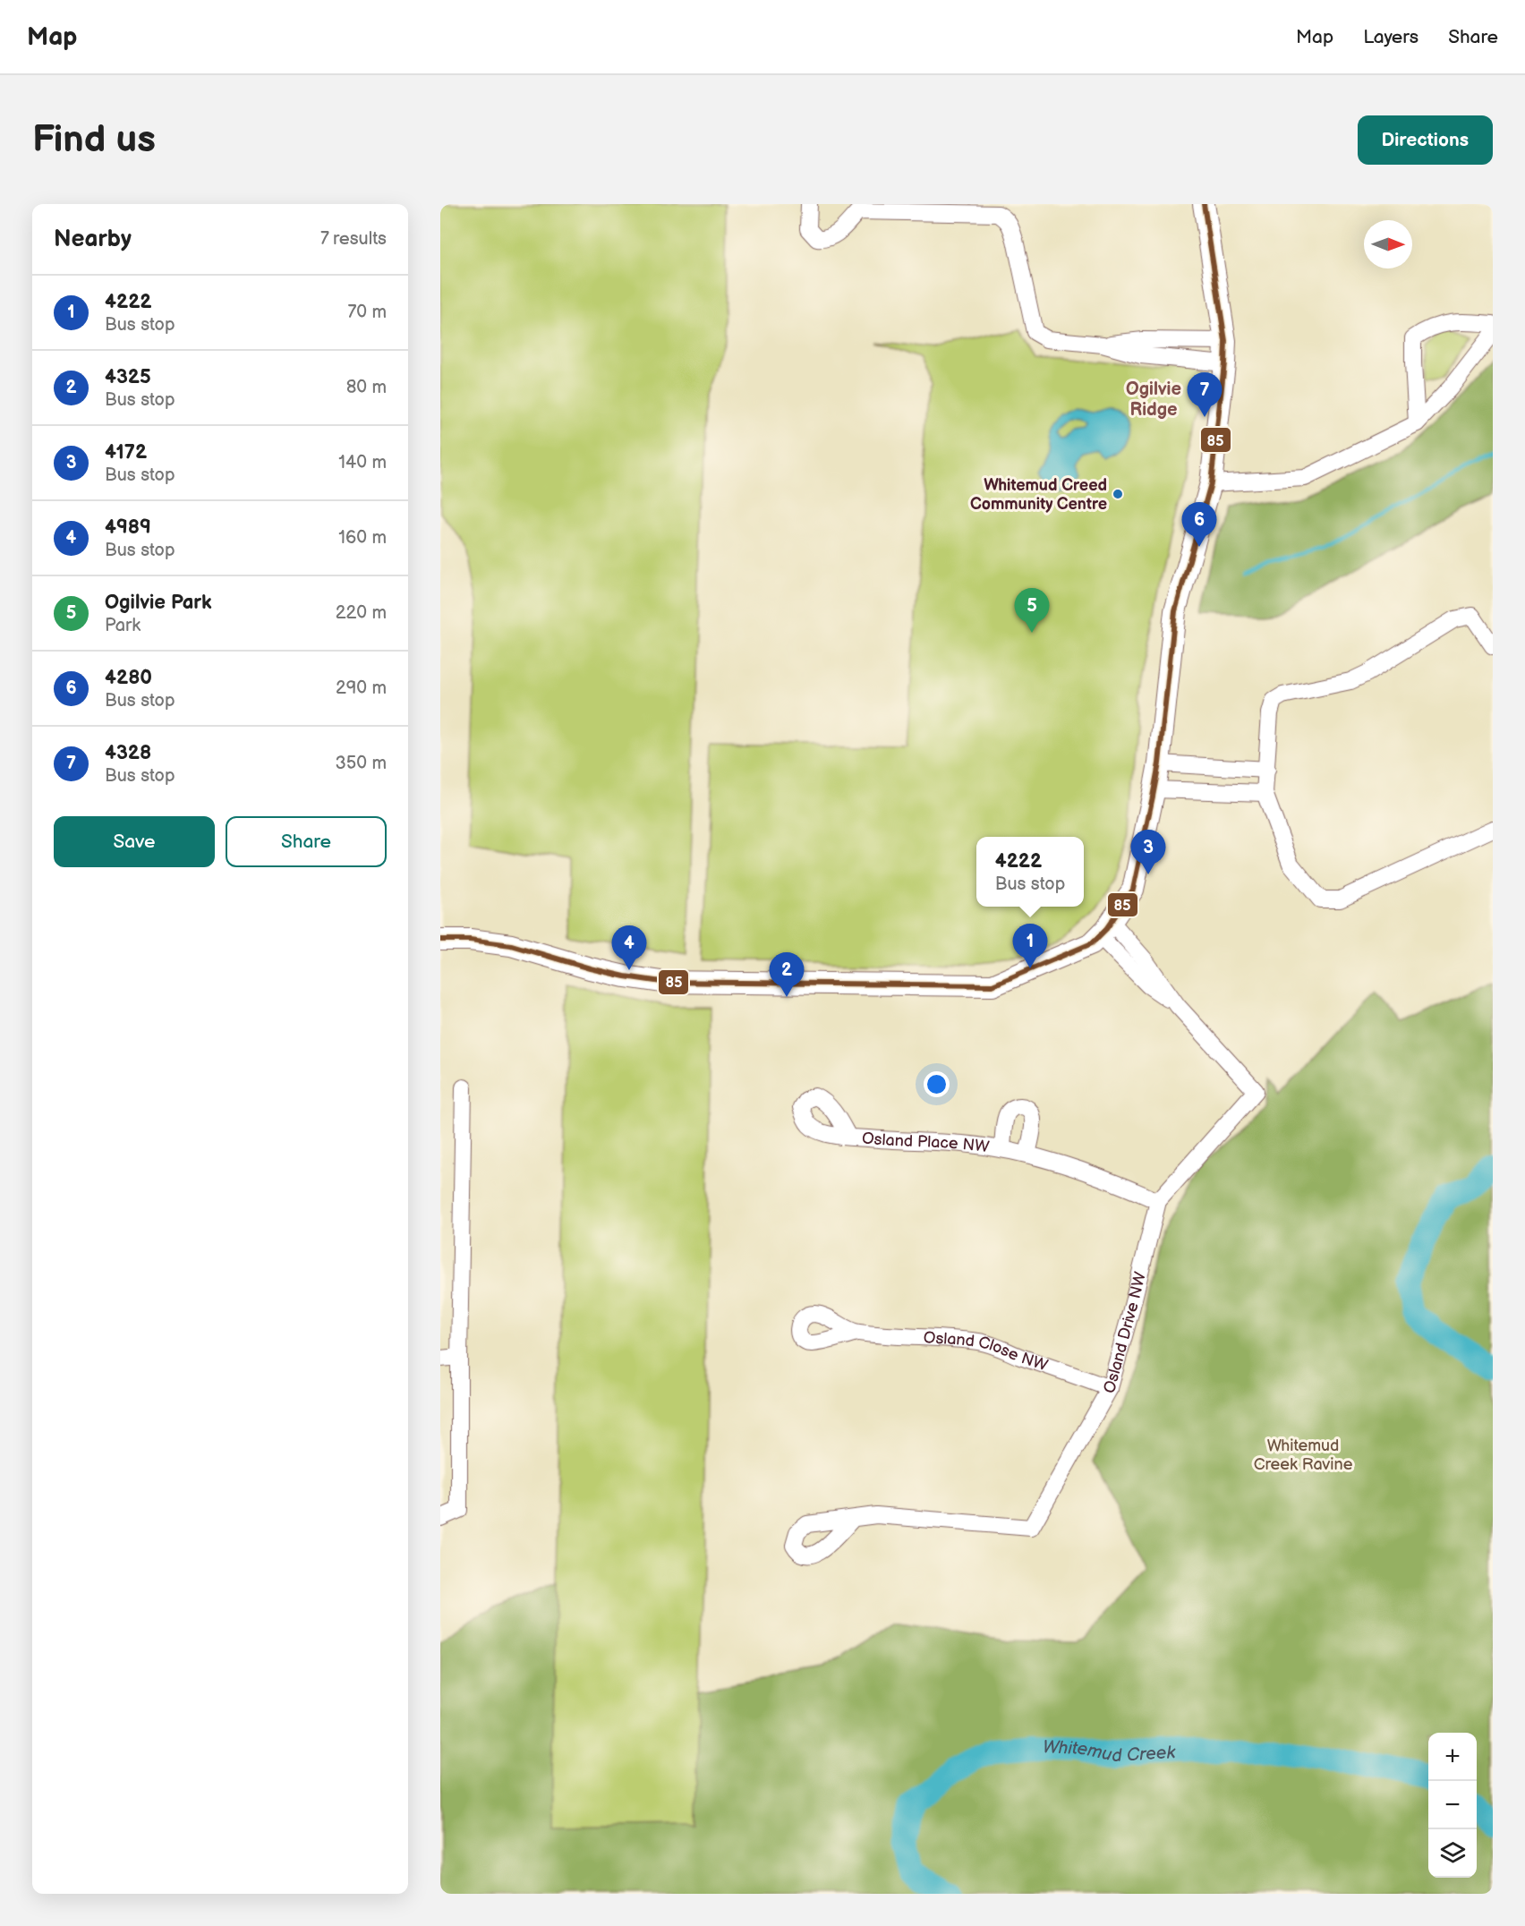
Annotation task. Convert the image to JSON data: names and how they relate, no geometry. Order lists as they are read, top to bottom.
{
  "streets": {
    "street": ["Osland Place NW", "Osland Drive NW", "Osland Close NW"]
  },
  "crossings": [
    ["Osland Place NW", "Osland Drive NW"],
    ["Osland Drive NW", "Osland Close NW"]
  ],
  "districts": ["Ogilvie Ridge"],
  "water": ["Whitemud Creek"],
  "parks": ["Whitemud Creek Ravine"],
  "places": ["Whitemud Creed Community Centre"],
  "lines": ["transit line 85"],
  "north": "right",
  "page": {
    "header": "Map",
    "nav": ["Map", "Layers", "Share"],
    "buttons": [
      "Directions",
      ["Save", "Share"]
    ],
    "title": "Find us",
    "heading": ["Nearby", "7 results"],
    "list": [
      {
        "mark": "1",
        "name": "4222",
        "note": "Bus stop",
        "value": "70 m"
      },
      {
        "mark": "2",
        "name": "4325",
        "note": "Bus stop",
        "value": "80 m"
      },
      {
        "mark": "3",
        "name": "4172",
        "note": "Bus stop",
        "value": "140 m"
      },
      {
        "mark": "4",
        "name": "4989",
        "note": "Bus stop",
        "value": "160 m"
      },
      {
        "mark": "5",
        "name": "Ogilvie Park",
        "note": "Park",
        "value": "220 m"
      },
      {
        "mark": "6",
        "name": "4280",
        "note": "Bus stop",
        "value": "290 m"
      },
      {
        "mark": "7",
        "name": "4328",
        "note": "Bus stop",
        "value": "350 m"
      }
    ],
    "pins": [
      "7",
      "6",
      "5",
      "3",
      "1",
      "4",
      "2"
    ],
    "popup": ["4222", "Bus stop"],
    "map_buttons": ["+", "−"]
  }
}
